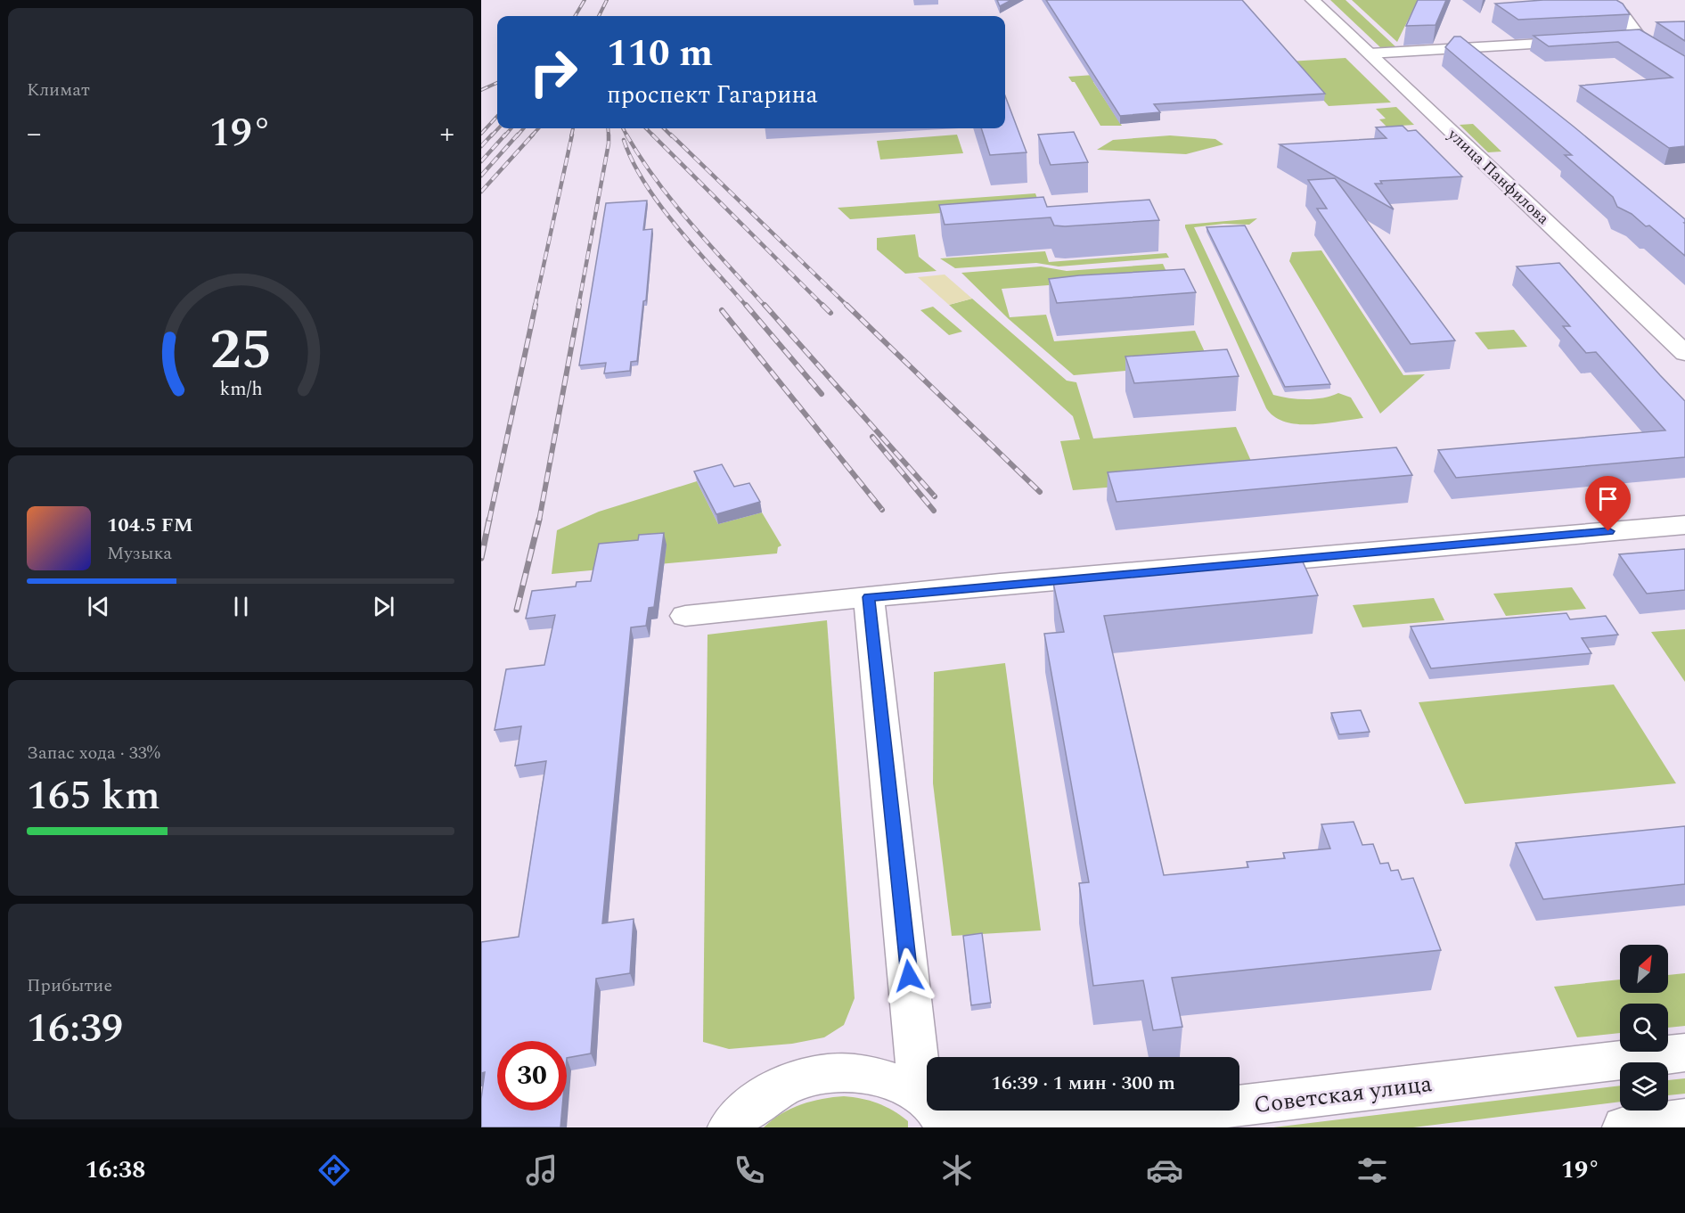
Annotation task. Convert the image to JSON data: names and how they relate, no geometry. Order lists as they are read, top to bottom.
{
  "streets": {
    "street": ["улица Панфилова", "Советская улица"]
  },
  "north": "top right",
  "page": {
    "tile": [
      "Климат",
      ["Запас хода · 33%", "165 km"],
      ["Прибытие", "16:39"]
    ],
    "turn": ["110 m", "проспект Гагарина"],
    "heat": ["−", "19°", "+"],
    "song": ["104.5 FM", "Музыка"],
    "limit": "30",
    "trip": "16:39 · 1 мин · 300 m",
    "tabs": ["16:38", "19°"],
    "gauge": ["25", "km/h"]
  }
}
